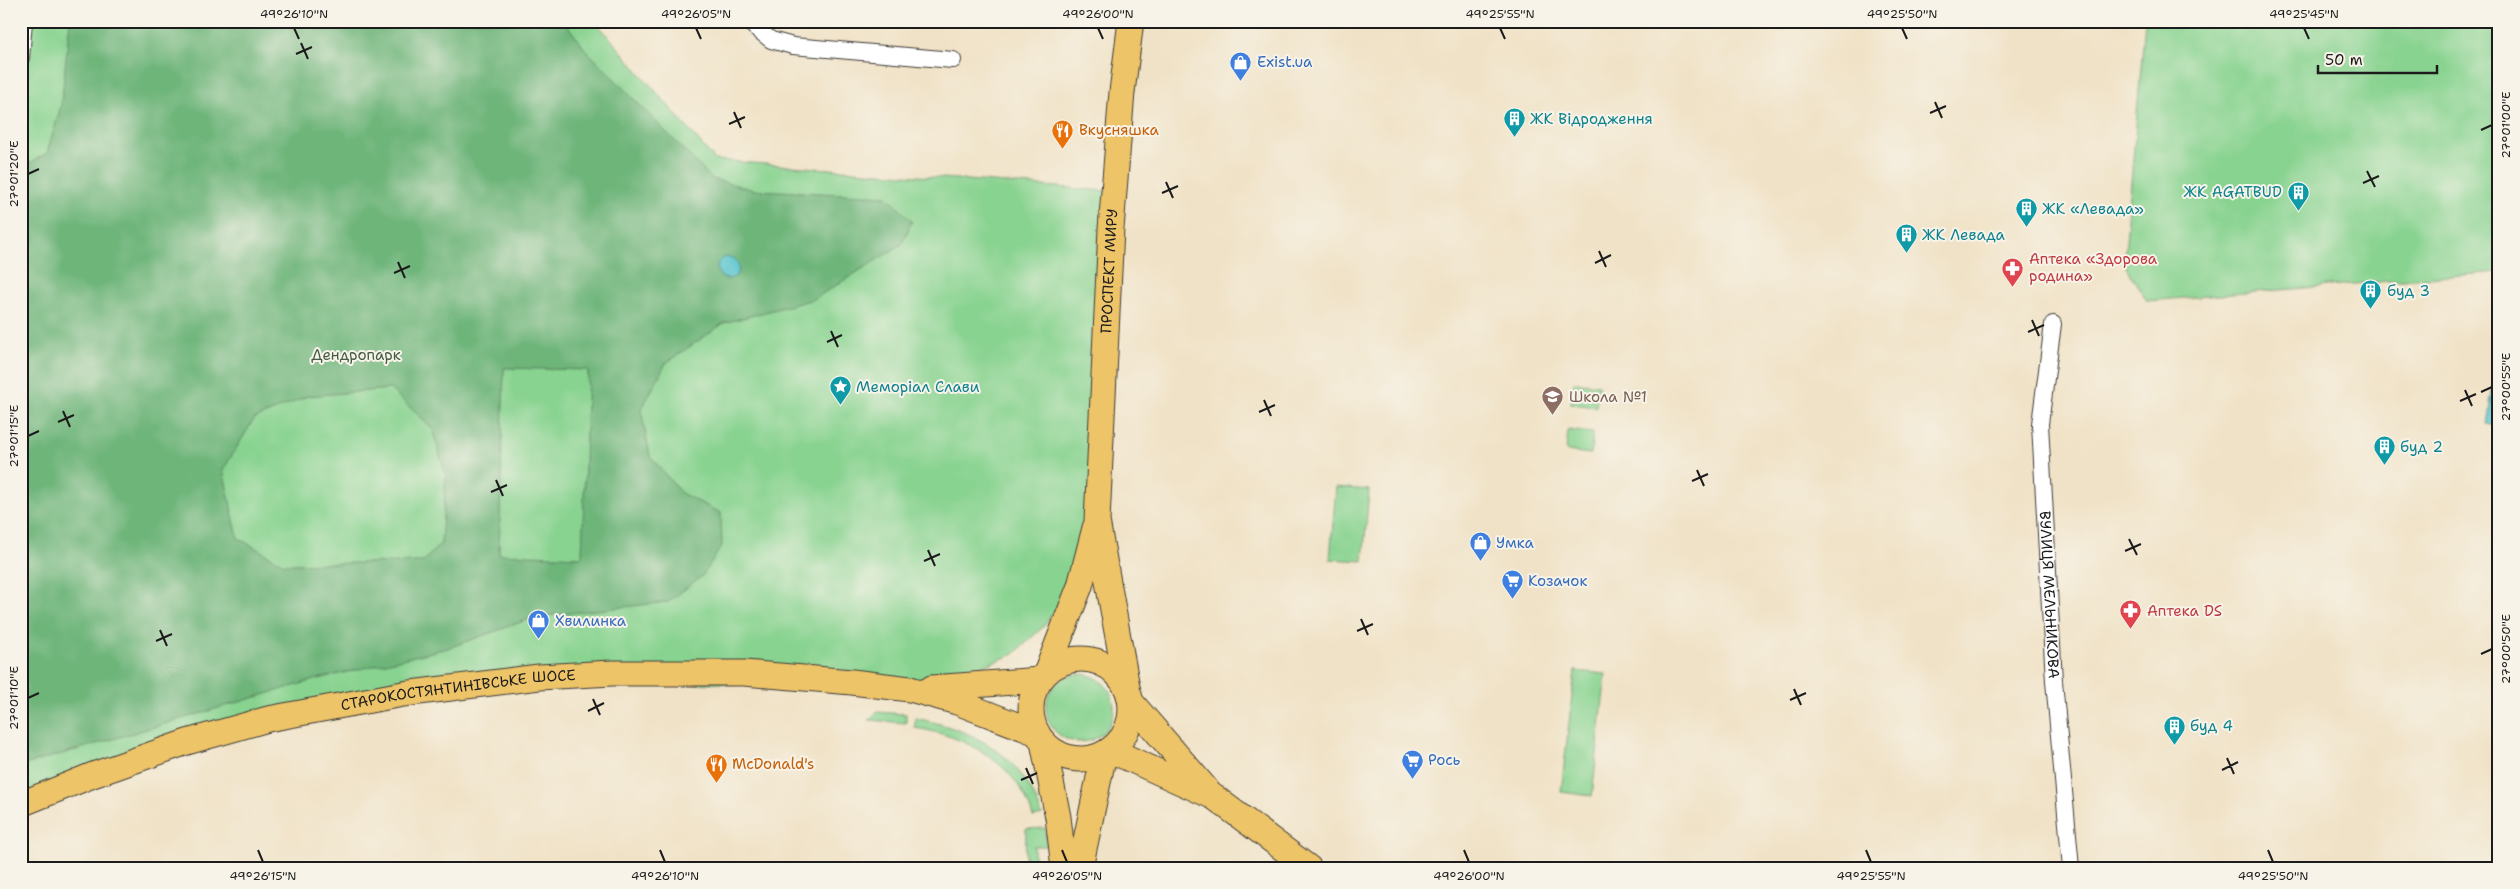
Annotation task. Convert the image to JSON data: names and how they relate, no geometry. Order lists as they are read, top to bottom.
{
  "streets": {
    "main road": ["ПРОСПЕКТ МИРУ", "СТАРОКОСТЯНТИНІВСЬКЕ ШОСЕ"],
    "street": ["ВУЛИЦЯ МЕЛЬНИКОВА"]
  },
  "parks": ["Дендропарк"],
  "places": {
    "shop": ["Exist.ua", "Умка", "Хвилинка"],
    "building": [
      "ЖК Відродження",
      "ЖК AGATBUD",
      "ЖК «Левада»",
      "ЖК Левада",
      "буд 3",
      "буд 2",
      "буд 4"
    ],
    "restaurant": ["Вкусняшка", "McDonald's"],
    "pharmacy": ["Аптека «Здорова родина»", "Аптека DS"],
    "place": ["Меморіал Слави"],
    "school or university": ["Школа №1"],
    "supermarket": ["Козачок", "Рось"]
  },
  "scale_bar": "50 m",
  "coordinates": [
    "49°26'10\"N",
    "49°26'05\"N",
    "49°26'00\"N",
    "49°25'55\"N",
    "49°25'50\"N",
    "49°25'45\"N",
    "27°01'00\"E",
    "27°01'20\"E",
    "27°00'55\"E",
    "27°01'15\"E",
    "27°00'50\"E",
    "27°01'10\"E",
    "49°26'15\"N"
  ]
}
